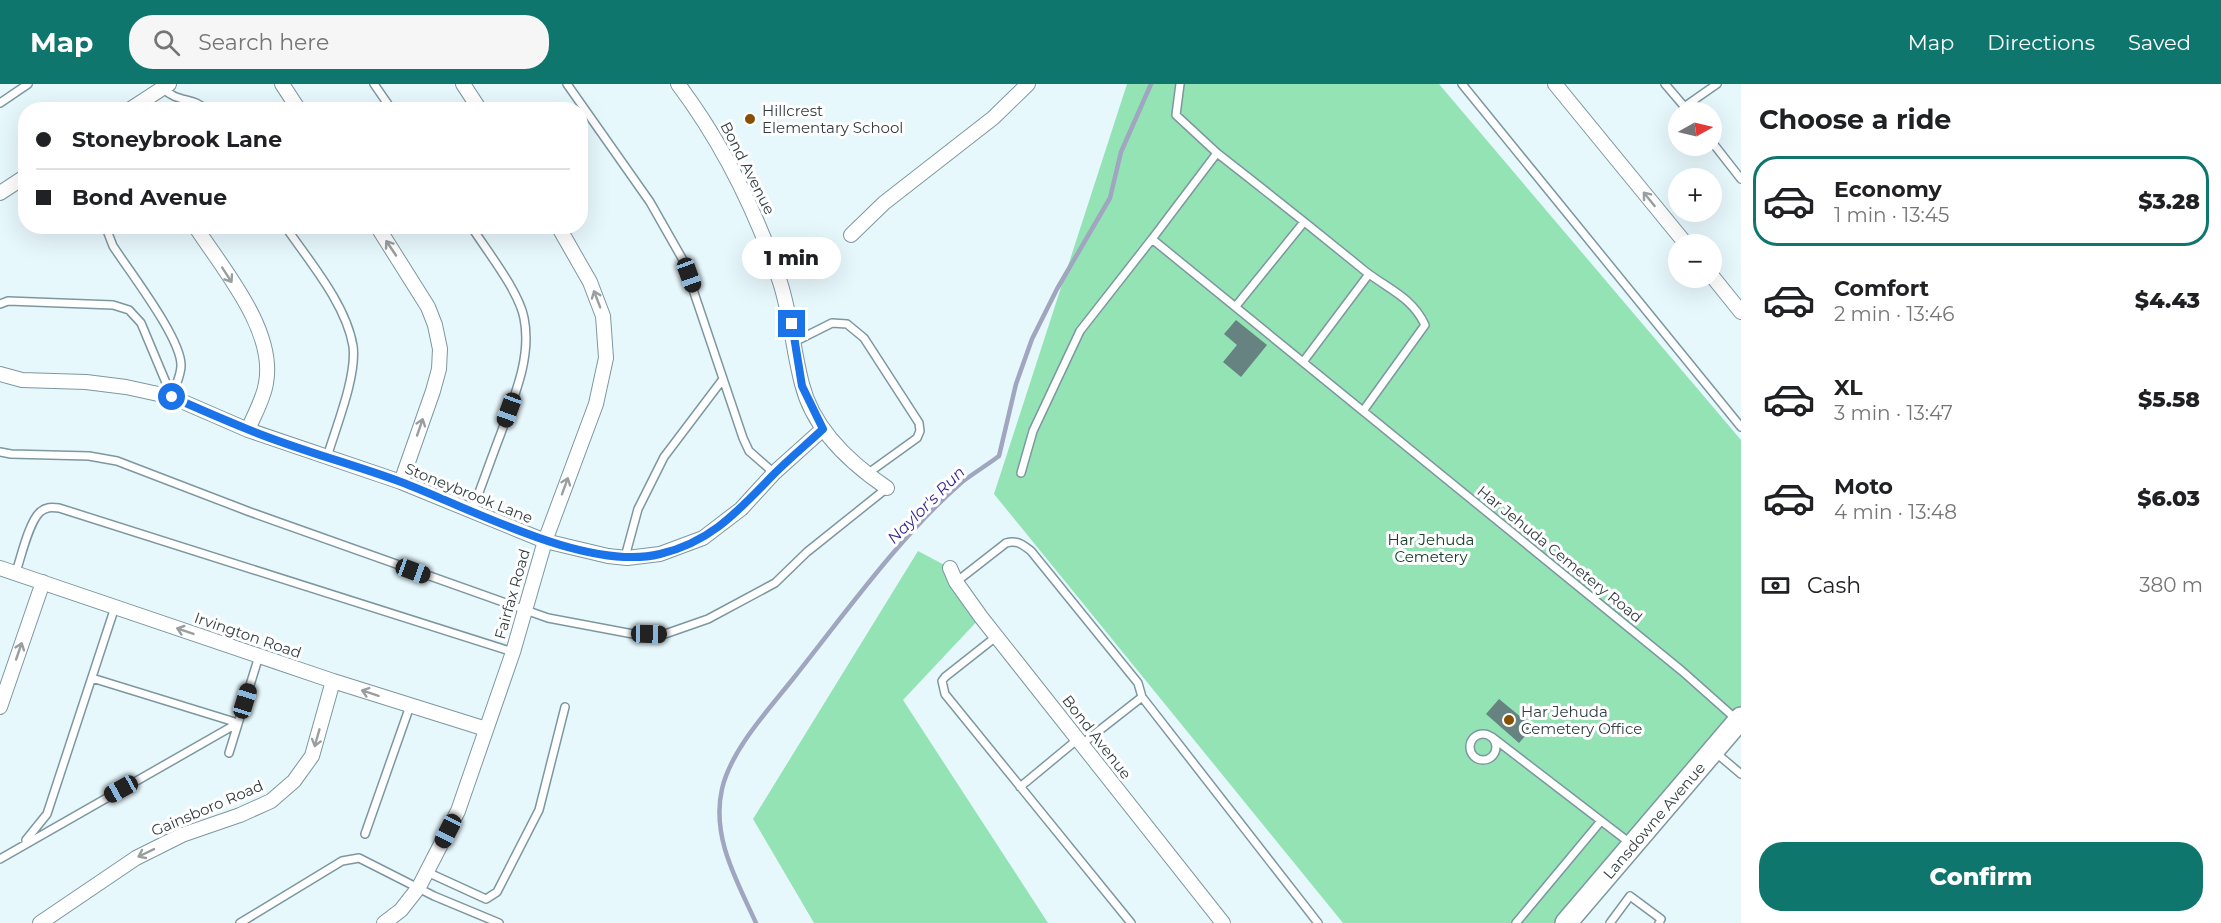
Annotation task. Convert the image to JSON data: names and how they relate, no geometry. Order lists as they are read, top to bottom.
{
  "streets": {
    "main road": ["Lansdowne Avenue"],
    "street": [
      "Bond Avenue",
      "Stoneybrook Lane",
      "Fairfax Road",
      "Irvington Road",
      "Gainsboro Road"
    ],
    "lane": ["Har Jehuda Cemetery Road"]
  },
  "crossings": [
    ["Bond Avenue", "Stoneybrook Lane"],
    ["Stoneybrook Lane", "Fairfax Road"],
    ["Har Jehuda Cemetery Road", "Lansdowne Avenue"],
    ["Fairfax Road", "Irvington Road"],
    ["Irvington Road", "Gainsboro Road"]
  ],
  "one_way": ["Fairfax Road", "Irvington Road", "Gainsboro Road"],
  "water": ["Naylor's Run"],
  "parks": ["Har Jehuda Cemetery"],
  "places": ["Hillcrest Elementary School", "Har Jehuda Cemetery Office"],
  "north": "right",
  "page": {
    "header": "Map",
    "search": "Search here",
    "nav": ["Map", "Directions", "Saved"],
    "heading": "Choose a ride",
    "map_buttons": ["+", "−"],
    "banner": ["Stoneybrook Lane", "Bond Avenue"],
    "list": [
      {
        "name": "Economy",
        "note": "1 min · 13:45",
        "value": "$3.28"
      },
      {
        "name": "Comfort",
        "note": "2 min · 13:46",
        "value": "$4.43"
      },
      {
        "name": "XL",
        "note": "3 min · 13:47",
        "value": "$5.58"
      },
      {
        "name": "Moto",
        "note": "4 min · 13:48",
        "value": "$6.03"
      }
    ],
    "bubble": "1 min",
    "pay": ["Cash", "380 m"],
    "buttons": "Confirm"
  }
}
